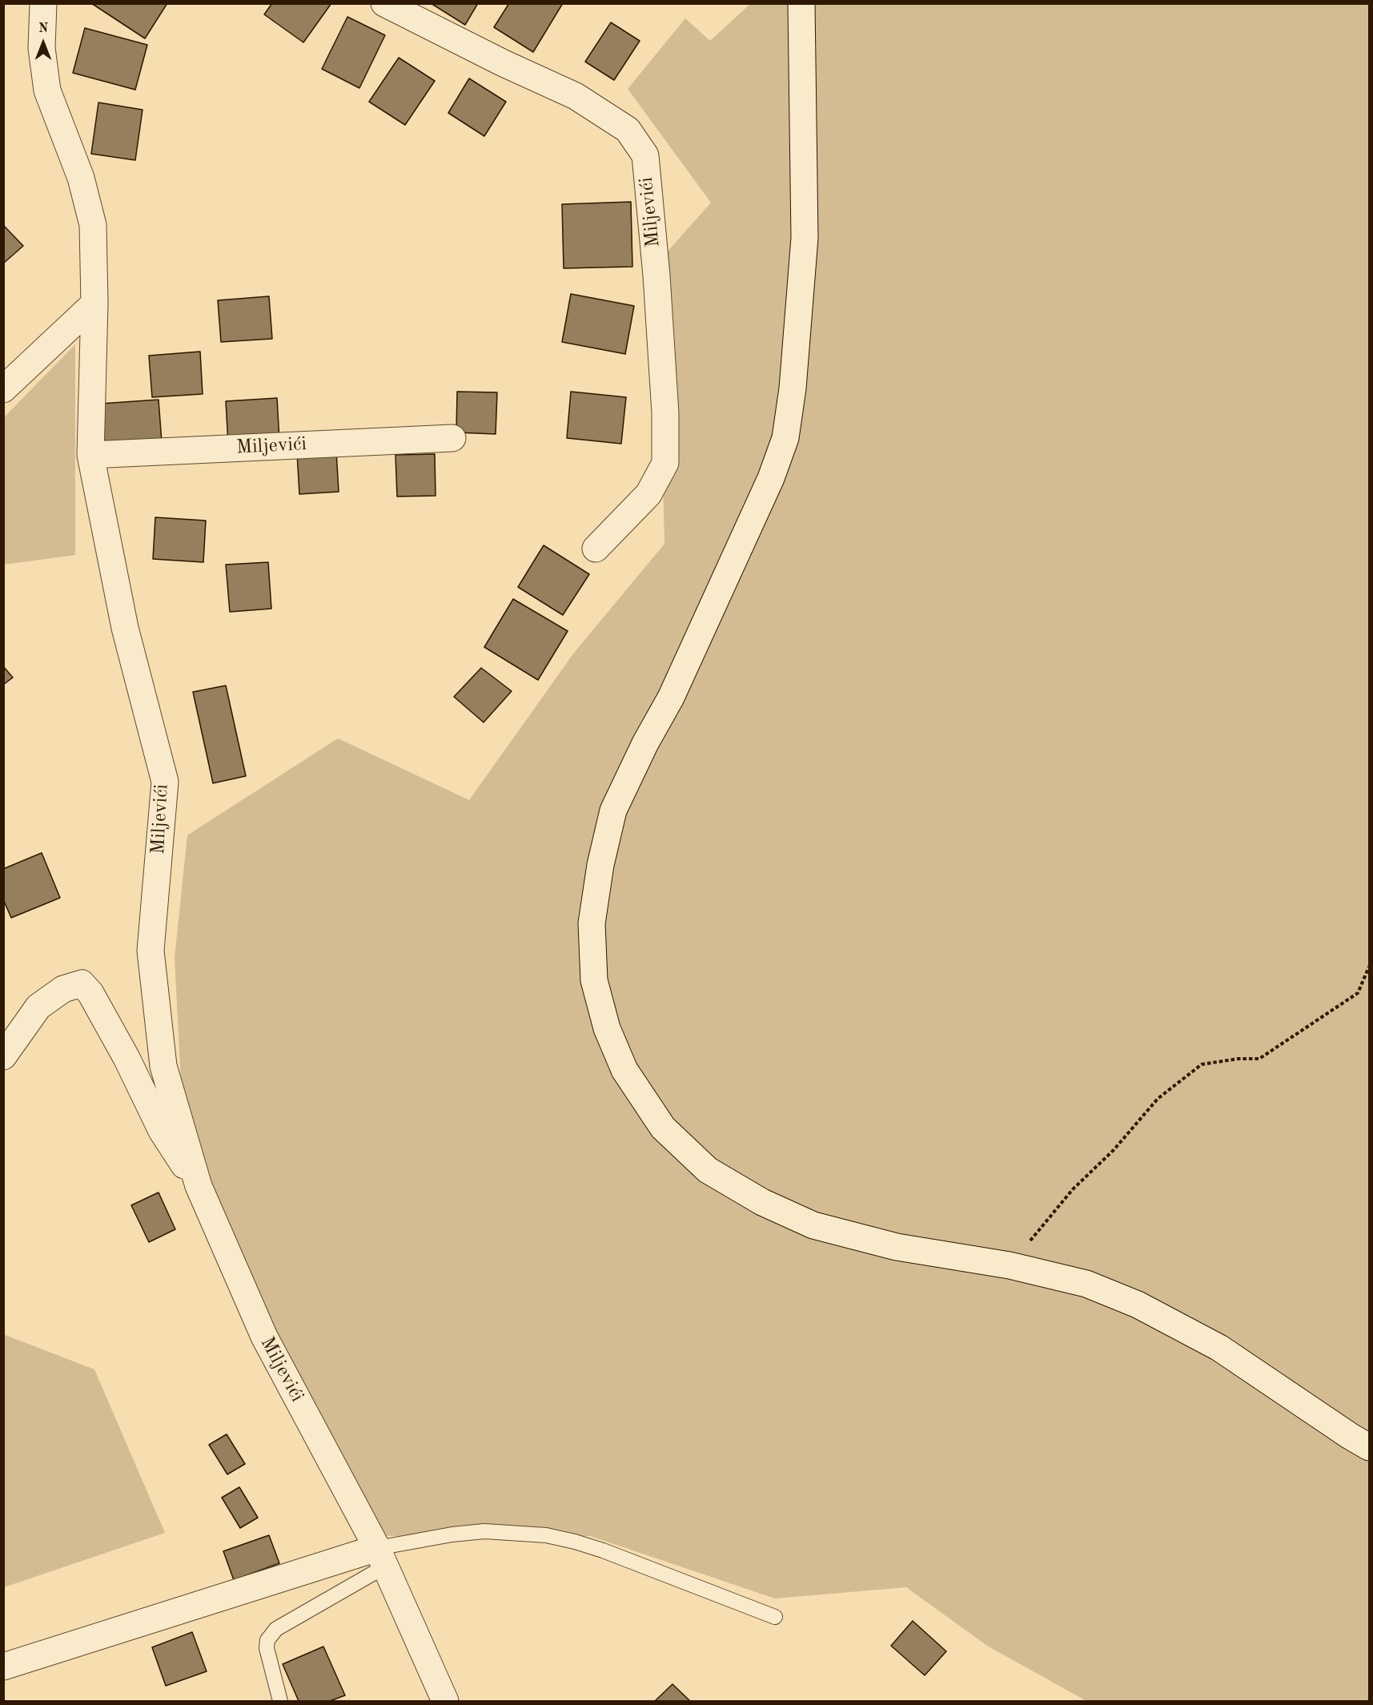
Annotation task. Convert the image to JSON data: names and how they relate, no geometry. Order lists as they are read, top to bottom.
{
  "streets": {
    "street": ["Miljevići"]
  },
  "north": "top"
}
